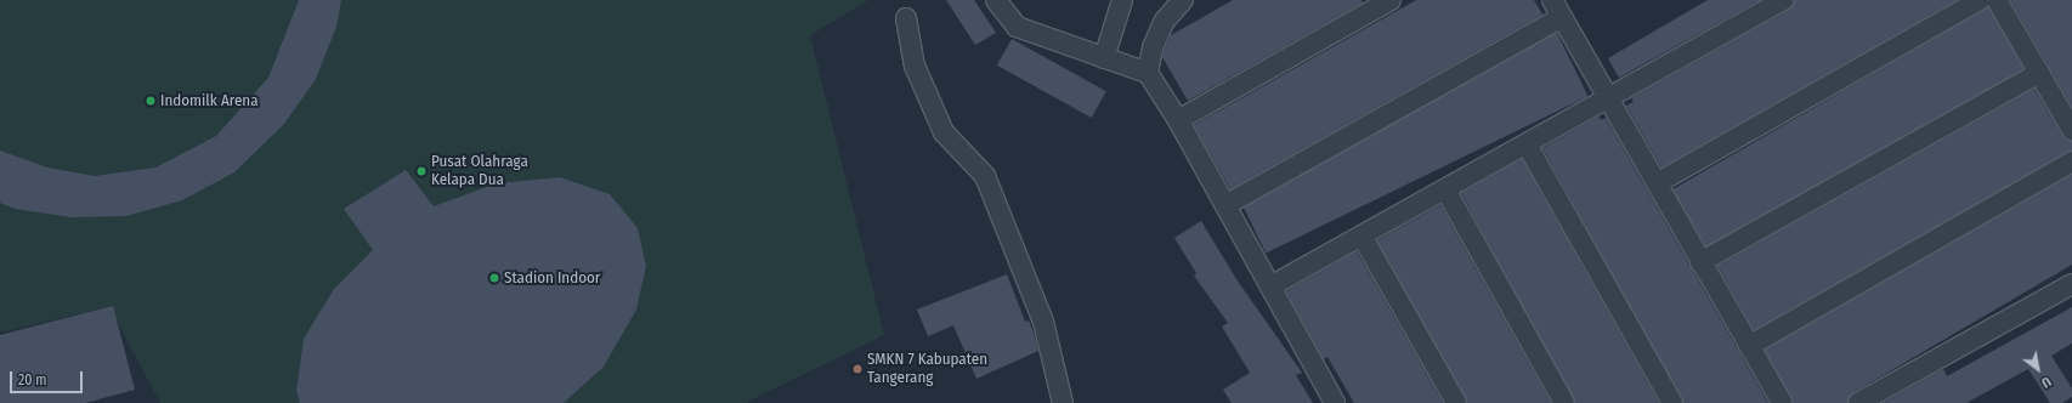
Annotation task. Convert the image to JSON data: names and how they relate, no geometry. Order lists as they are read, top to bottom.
{
  "places": [
    "Indomilk Arena",
    "Pusat Olahraga Kelapa Dua",
    "Stadion Indoor",
    "SMKN 7 Kabupaten Tangerang"
  ],
  "scale_bar": "20 m",
  "north": "bottom right"
}
